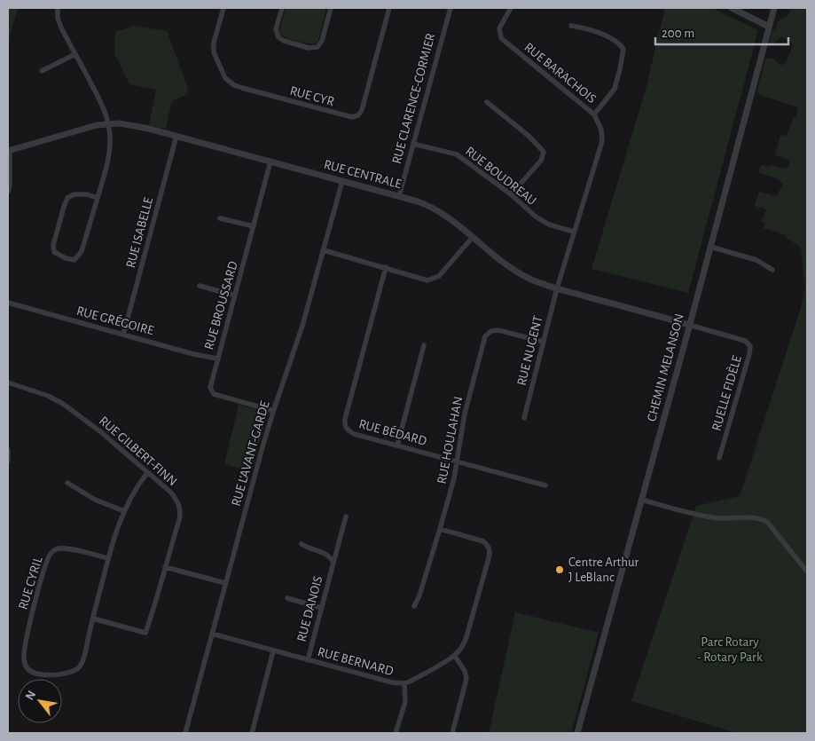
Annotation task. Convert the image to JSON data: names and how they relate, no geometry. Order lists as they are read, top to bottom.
{
  "streets": {
    "street": [
      "RUE BARACHOIS",
      "RUE CYR",
      "RUE CLARENCE-CORMIER",
      "RUE CENTRALE",
      "RUE BOUDREAU",
      "RUE ISABELLE",
      "RUE BROUSSARD",
      "RUE GRÉGOIRE",
      "RUE NUGENT",
      "CHEMIN MELANSON",
      "RUELLE FIDÈLE",
      "RUE BÉDARD",
      "RUE HOULAHAN",
      "RUE GILBERT-FINN",
      "RUE L'AVANT-GARDE",
      "RUE CYRIL",
      "RUE DANOIS",
      "RUE BERNARD"
    ]
  },
  "crossings": [
    ["RUE BARACHOIS", "RUE CENTRALE"],
    ["RUE BARACHOIS", "RUE BOUDREAU"],
    ["RUE BARACHOIS", "RUE NUGENT"],
    ["RUE CLARENCE-CORMIER", "RUE CENTRALE"],
    ["RUE CLARENCE-CORMIER", "RUE BOUDREAU"],
    ["RUE CENTRALE", "RUE ISABELLE"],
    ["RUE CENTRALE", "RUE BROUSSARD"],
    ["RUE CENTRALE", "RUE NUGENT"],
    ["RUE CENTRALE", "CHEMIN MELANSON"],
    ["RUE CENTRALE", "RUELLE FIDÈLE"],
    ["RUE CENTRALE", "RUE L'AVANT-GARDE"],
    ["RUE ISABELLE", "RUE GRÉGOIRE"],
    ["RUE BROUSSARD", "RUE GRÉGOIRE"],
    ["RUE BROUSSARD", "RUE L'AVANT-GARDE"],
    ["RUE NUGENT", "RUE HOULAHAN"],
    ["CHEMIN MELANSON", "RUELLE FIDÈLE"],
    ["RUE BÉDARD", "RUE HOULAHAN"],
    ["RUE HOULAHAN", "RUE BERNARD"],
    ["RUE GILBERT-FINN", "RUE CYRIL"],
    ["RUE L'AVANT-GARDE", "RUE BERNARD"],
    ["RUE DANOIS", "RUE BERNARD"]
  ],
  "parks": ["Parc Rotary - Rotary Park"],
  "places": ["Centre Arthur J LeBlanc"],
  "scale_bar": "200 m",
  "north": "top left"
}
